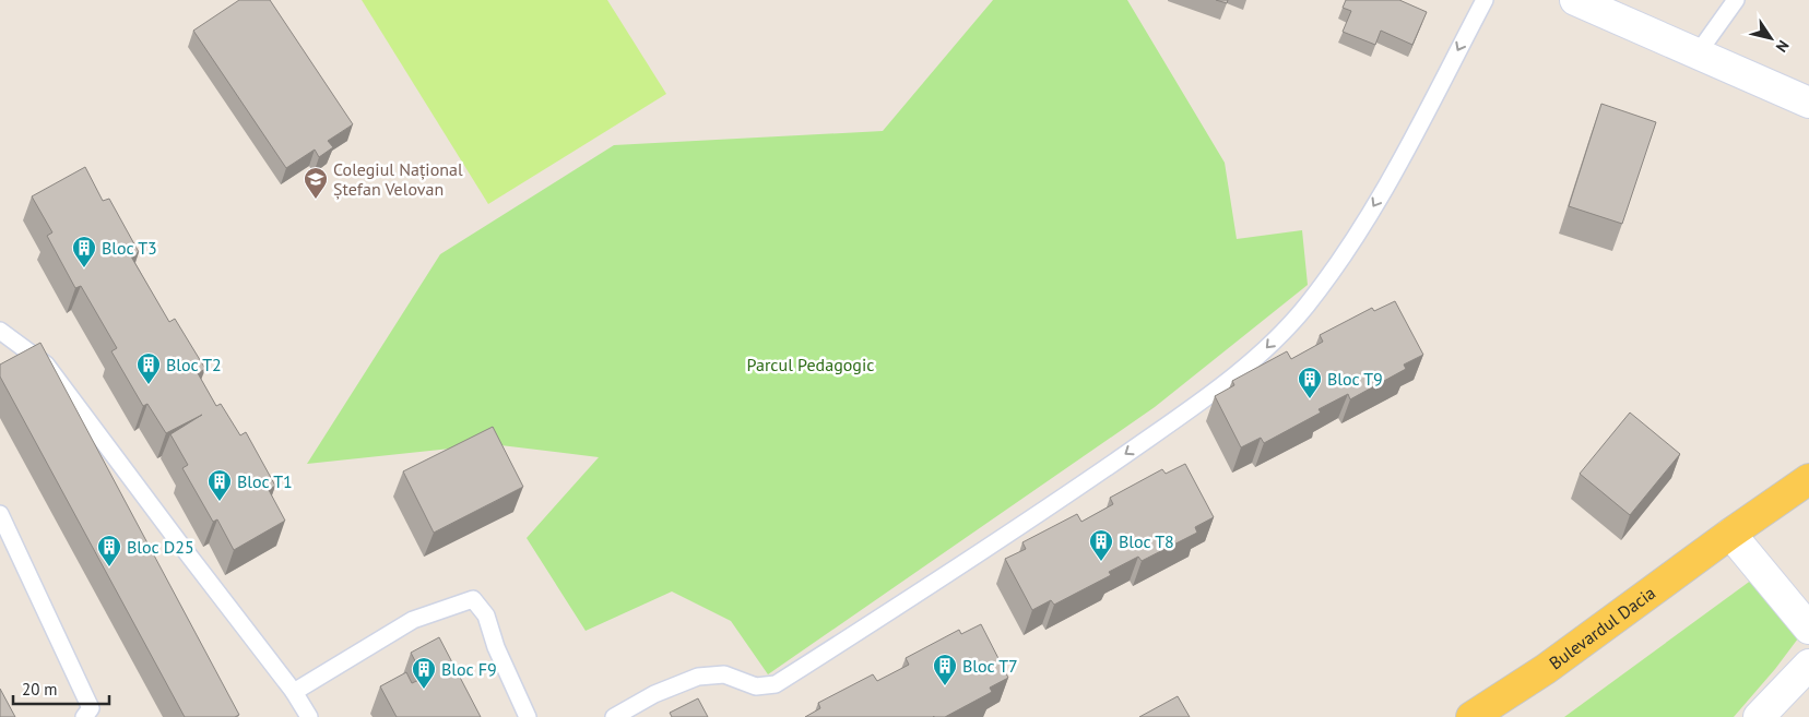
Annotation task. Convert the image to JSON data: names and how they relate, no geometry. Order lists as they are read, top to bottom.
{
  "streets": {
    "main road": ["Bulevardul Dacia"]
  },
  "parks": ["Parcul Pedagogic"],
  "places": {
    "school or university": ["Colegiul Național Ștefan Velovan"],
    "building": [
      "Bloc T3",
      "Bloc T2",
      "Bloc T9",
      "Bloc T1",
      "Bloc T8",
      "Bloc D25",
      "Bloc T7",
      "Bloc F9"
    ]
  },
  "scale_bar": "20 m",
  "north": "bottom right"
}
